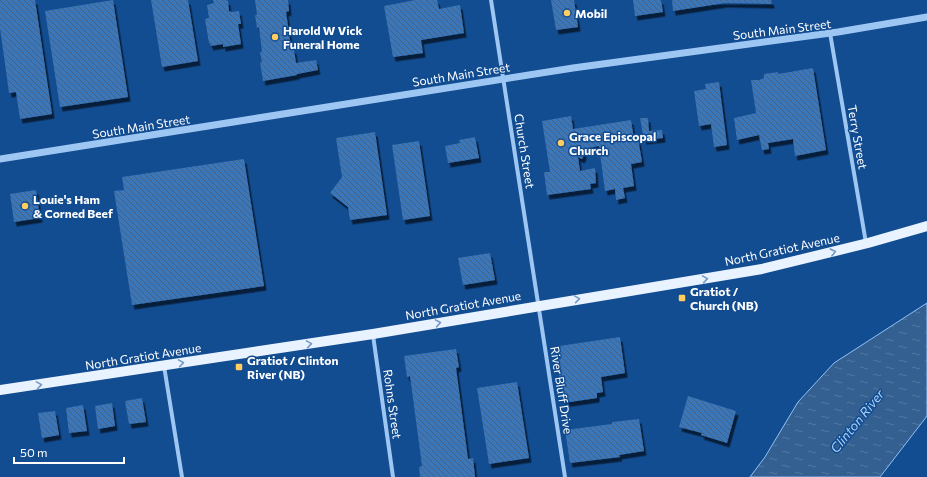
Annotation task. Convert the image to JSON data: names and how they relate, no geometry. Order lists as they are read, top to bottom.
{
  "streets": {
    "main road": ["North Gratiot Avenue"],
    "street": [
      "South Main Street",
      "Terry Street",
      "Church Street",
      "River Bluff Drive",
      "Rohns Street"
    ]
  },
  "crossings": [
    ["South Main Street", "Terry Street"],
    ["South Main Street", "Church Street"],
    ["Terry Street", "North Gratiot Avenue"],
    ["Church Street", "North Gratiot Avenue"],
    ["Church Street", "River Bluff Drive"],
    ["North Gratiot Avenue", "River Bluff Drive"],
    ["North Gratiot Avenue", "Rohns Street"]
  ],
  "one_way": ["North Gratiot Avenue"],
  "water": ["Clinton River"],
  "places": {
    "other": [
      "Mobil",
      "Harold W Vick Funeral Home",
      "Grace Episcopal Church",
      "Louie's Ham & Corned Beef"
    ],
    "transit": ["Gratiot / Church (NB)", "Gratiot / Clinton River (NB)"]
  },
  "scale_bar": "50 m"
}
